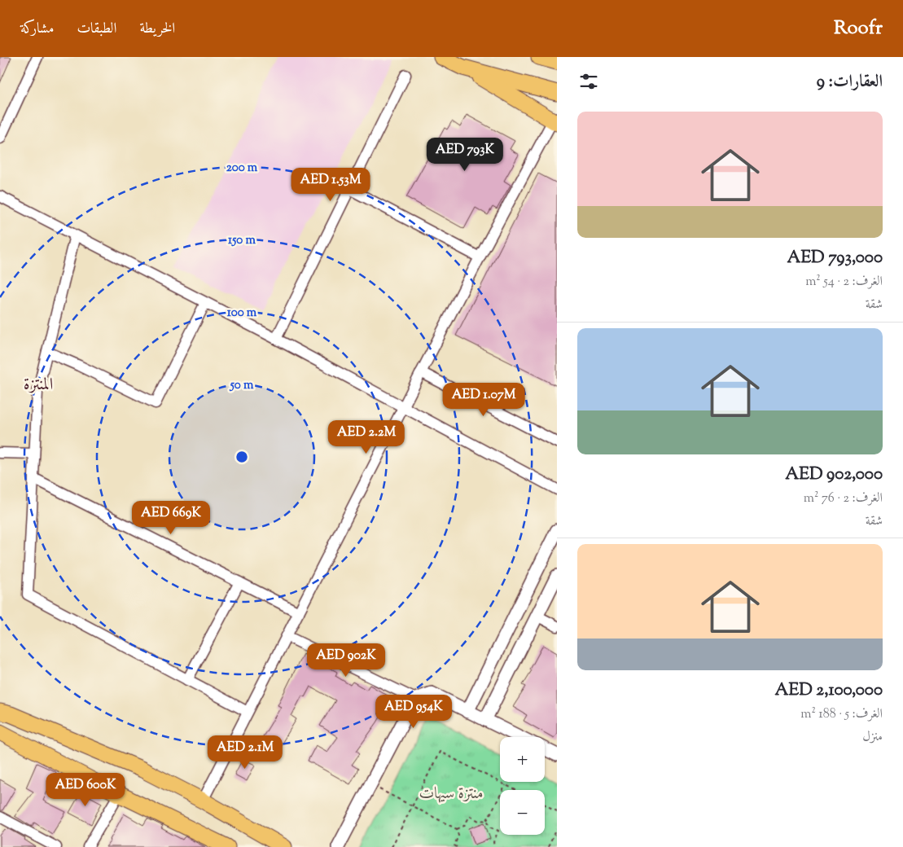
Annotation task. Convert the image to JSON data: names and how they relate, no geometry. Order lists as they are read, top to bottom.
{
  "districts": ["المنتزة"],
  "parks": ["منتزة سيهات"],
  "page": {
    "header": "Roofr",
    "nav": ["الخريطة", "الطبقات", "مشاركة"],
    "heading": "العقارات: 9",
    "list": [
      {
        "name": "AED 793,000",
        "note": "الغرف: 2 · 54 m² · شقة"
      },
      {
        "name": "AED 902,000",
        "note": "الغرف: 2 · 76 m² · شقة"
      },
      {
        "name": "AED 2,100,000",
        "note": "الغرف: 5 · 188 m² · منزل"
      }
    ],
    "price": [
      "AED 793K",
      "AED 1.53M",
      "AED 1.07M",
      "AED 2.2M",
      "AED 669K",
      "AED 902K",
      "AED 954K",
      "AED 2.1M",
      "AED 600K"
    ],
    "map_buttons": ["+", "−"]
  },
  "rings": [
    "200 m",
    "150 m",
    "100 m",
    "50 m"
  ]
}
